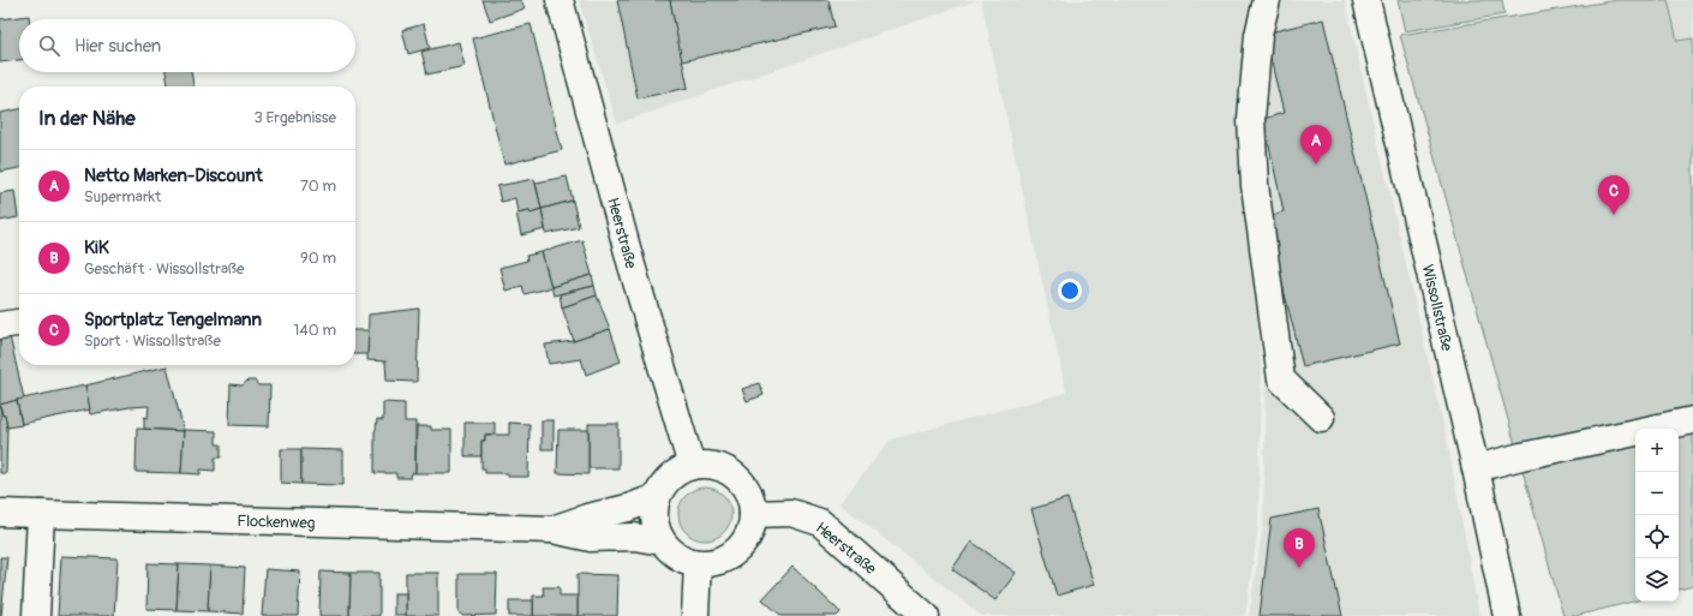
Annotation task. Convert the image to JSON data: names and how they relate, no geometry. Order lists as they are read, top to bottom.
{
  "streets": {
    "street": ["Heerstraße", "Wissollstraße", "Flockenweg"]
  },
  "crossings": [
    ["Heerstraße", "Flockenweg"]
  ],
  "page": {
    "search": "Hier suchen",
    "heading": ["In der Nähe", "3 Ergebnisse"],
    "pins": ["A", "C", "B"],
    "list": [
      {
        "mark": "A",
        "name": "Netto Marken-Discount",
        "note": "Supermarkt",
        "value": "70 m"
      },
      {
        "mark": "B",
        "name": "KiK",
        "note": "Geschäft · Wissollstraße",
        "value": "90 m"
      },
      {
        "mark": "C",
        "name": "Sportplatz Tengelmann",
        "note": "Sport · Wissollstraße",
        "value": "140 m"
      }
    ],
    "map_buttons": ["+", "−"]
  }
}
